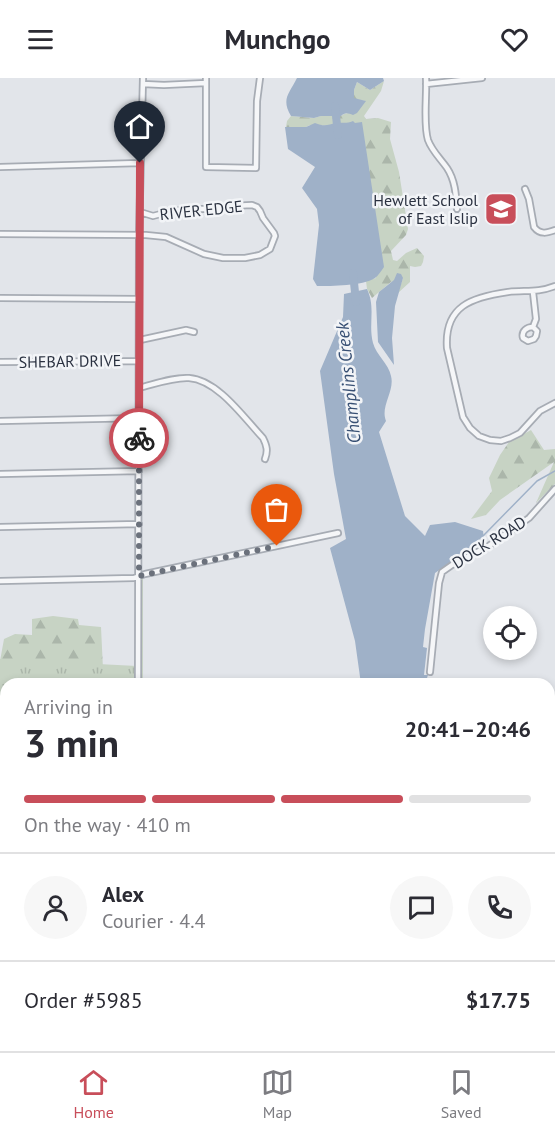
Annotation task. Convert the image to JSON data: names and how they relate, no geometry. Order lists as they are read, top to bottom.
{
  "streets": {
    "street": ["RIVER EDGE", "SHEBAR DRIVE", "DOCK ROAD"]
  },
  "water": ["Champlins Creek"],
  "places": {
    "school or university": ["Hewlett School of East Islip"]
  },
  "page": {
    "header": "Munchgo",
    "heading": ["3 min", "Arriving in", "20:41–20:46"],
    "panel": [
      "Alex",
      "Courier · 4.4",
      "Order #5985",
      "$17.75"
    ],
    "bar": "On the way · 410 m",
    "tabs": ["Home", "Map", "Saved"]
  }
}
